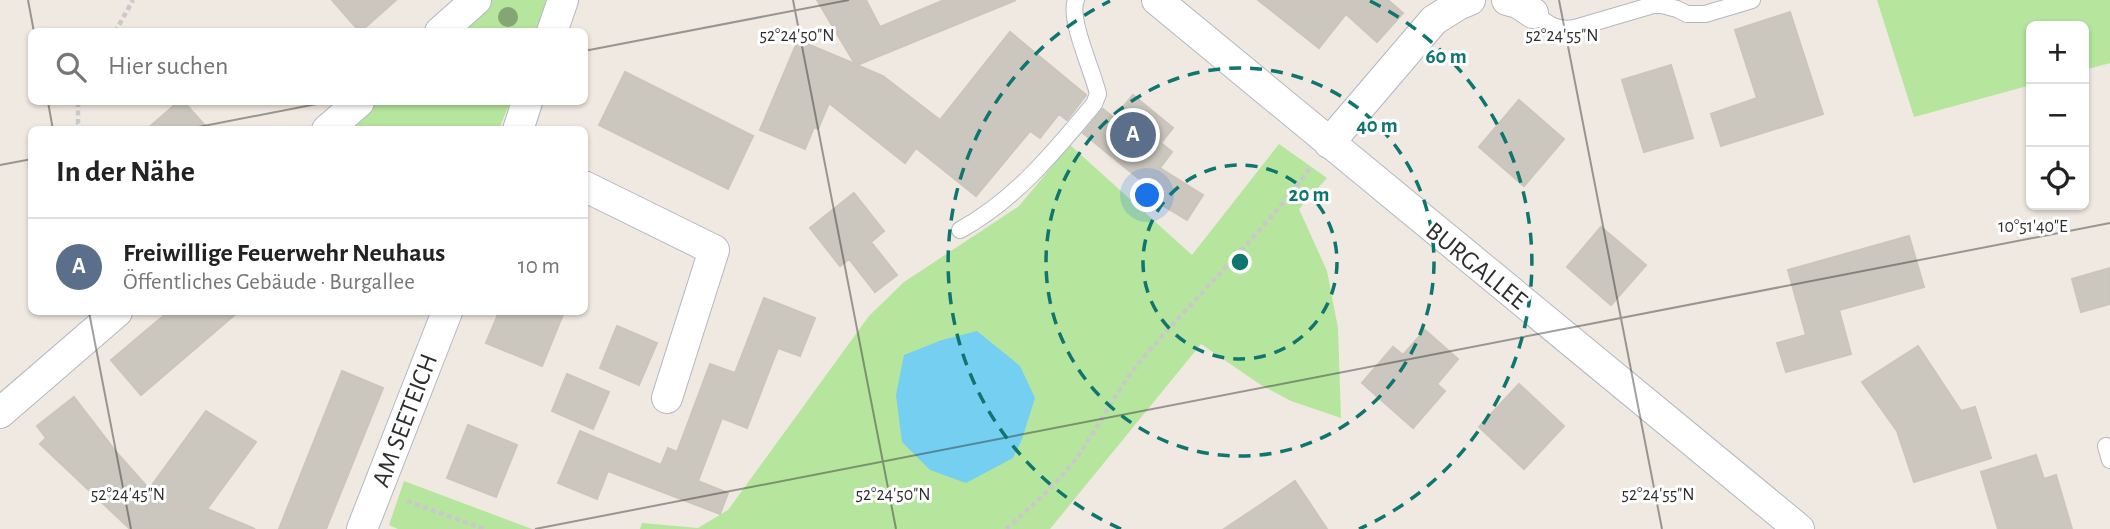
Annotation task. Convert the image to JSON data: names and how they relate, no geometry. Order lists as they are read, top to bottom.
{
  "streets": {
    "street": ["BURGALLEE", "AM SEETEICH"]
  },
  "page": {
    "map_buttons": ["+", "−"],
    "search": "Hier suchen",
    "pins": "A",
    "heading": "In der Nähe",
    "list": [
      {
        "mark": "A",
        "name": "Freiwillige Feuerwehr Neuhaus",
        "note": "Öffentliches Gebäude · Burgallee",
        "value": "10 m"
      }
    ]
  },
  "coordinates": [
    "52°24'50\"N",
    "52°24'55\"N",
    "10°51'40\"E",
    "52°24'45\"N"
  ],
  "rings": ["60 m", "40 m", "20 m"]
}
